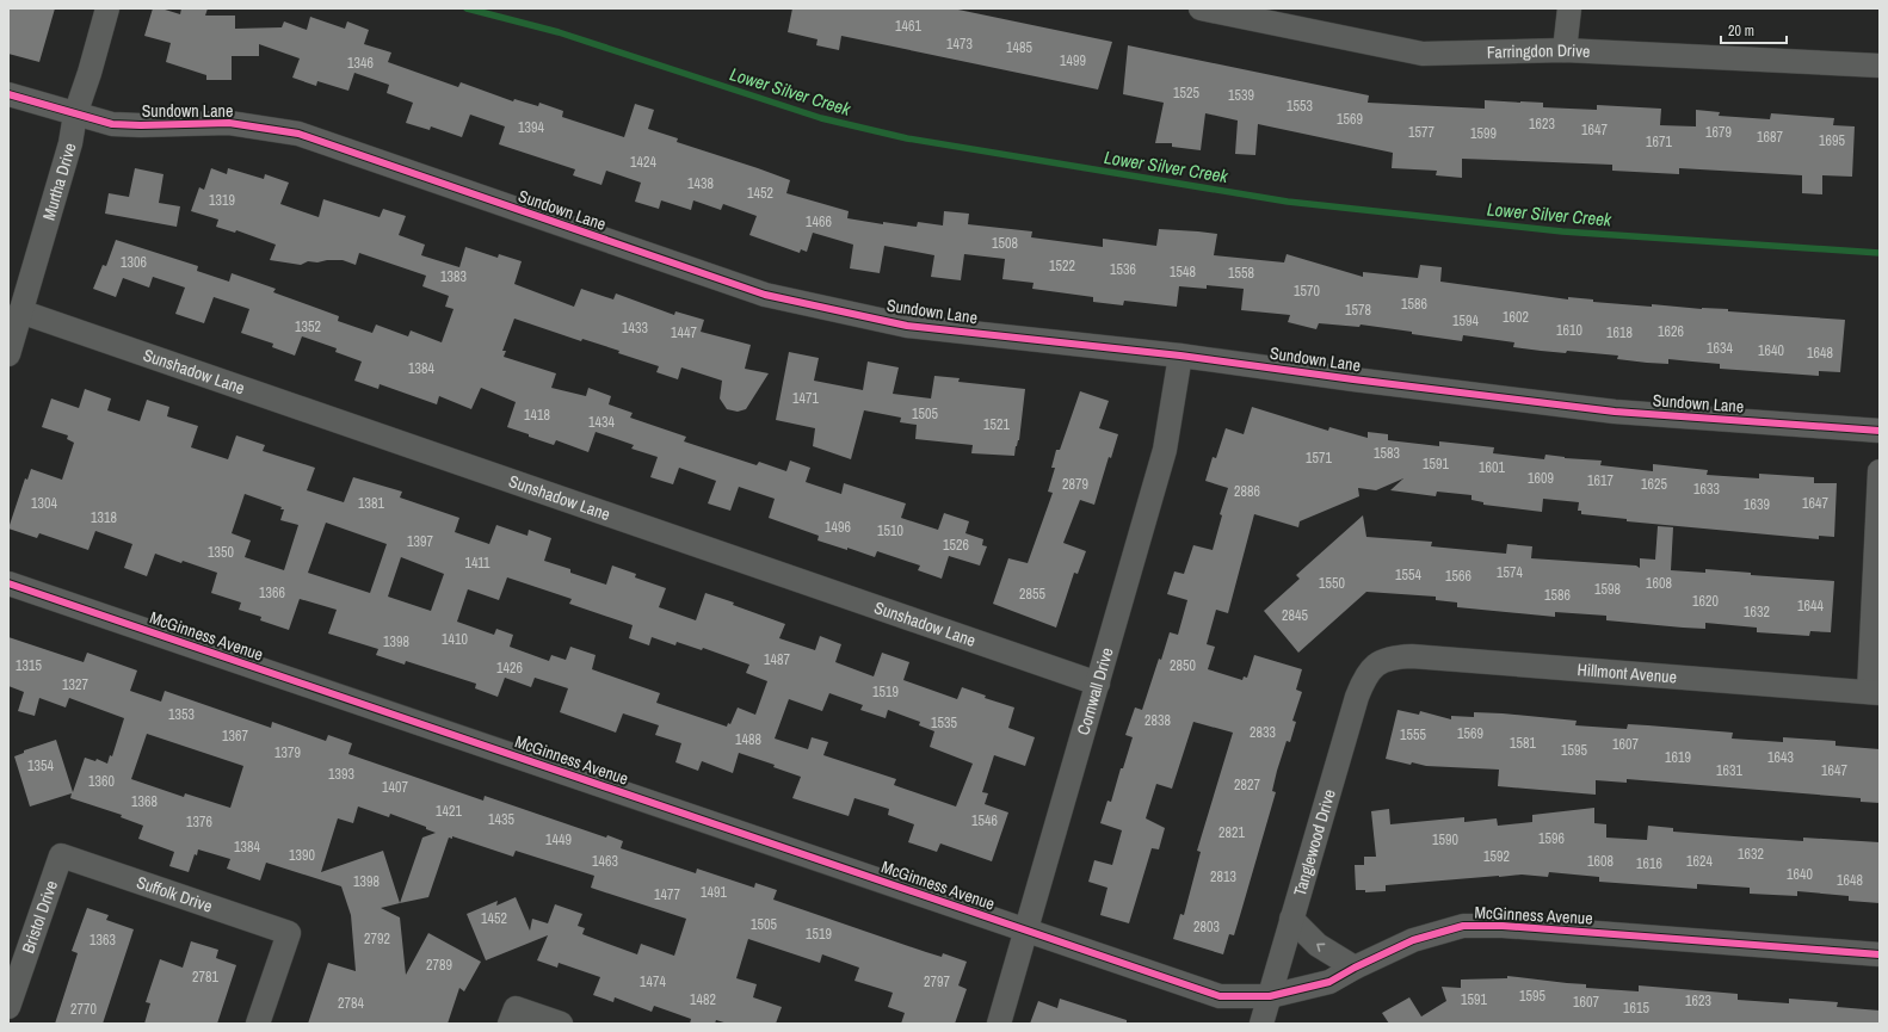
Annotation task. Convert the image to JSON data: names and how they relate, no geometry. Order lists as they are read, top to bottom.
{
  "streets": {
    "street": [
      "Farringdon Drive",
      "Sundown Lane",
      "Murtha Drive",
      "Sunshadow Lane",
      "McGinness Avenue",
      "Hillmont Avenue",
      "Cornwall Drive",
      "Tanglewood Drive",
      "Suffolk Drive",
      "Bristol Drive"
    ]
  },
  "crossings": [
    ["Sundown Lane", "Murtha Drive"],
    ["Sundown Lane", "Cornwall Drive"],
    ["Murtha Drive", "Sunshadow Lane"],
    ["Sunshadow Lane", "Cornwall Drive"],
    ["McGinness Avenue", "Cornwall Drive"],
    ["McGinness Avenue", "Tanglewood Drive"],
    ["Hillmont Avenue", "Tanglewood Drive"],
    ["Suffolk Drive", "Bristol Drive"]
  ],
  "water": ["Lower Silver Creek"],
  "house_numbers": [
    "1461",
    "1473",
    "1485",
    "1499",
    "1346",
    "1525",
    "1539",
    "1553",
    "1569",
    "1623",
    "1394",
    "1647",
    "1577",
    "1679",
    "1599",
    "1687",
    "1695",
    "1671",
    "1424",
    "1438",
    "1452",
    "1319",
    "1466",
    "1508",
    "1306",
    "1522",
    "1536",
    "1548",
    "1558",
    "1383",
    "1570",
    "1586",
    "1578",
    "1602",
    "1594",
    "1352",
    "1433",
    "1610",
    "1626",
    "1447",
    "1618",
    "1634",
    "1640",
    "1648",
    "1384",
    "1471",
    "1505",
    "1418",
    "1434",
    "1521",
    "1583",
    "1571",
    "1591",
    "1601",
    "1609",
    "1617",
    "2879",
    "1625",
    "1633",
    "2886",
    "1304",
    "1381",
    "1647",
    "1639",
    "1318",
    "1496",
    "1510",
    "1397",
    "1526",
    "1350",
    "1411",
    "1574",
    "1554",
    "1566",
    "1550",
    "1608",
    "1598",
    "1366",
    "2855",
    "1586",
    "1620",
    "1644",
    "1632",
    "2845",
    "1410",
    "1398",
    "1487",
    "1315",
    "2850",
    "1426",
    "1327",
    "1519",
    "1353",
    "2838",
    "1535",
    "2833",
    "1569",
    "1555",
    "1367",
    "1488",
    "1581",
    "1607",
    "1595",
    "1379",
    "1619",
    "1643",
    "1354",
    "1631",
    "1647",
    "1393",
    "1360",
    "2827",
    "1407",
    "1368",
    "1421",
    "1435",
    "1546",
    "1376",
    "2821",
    "1596",
    "1449",
    "1590",
    "1384",
    "1632",
    "1390",
    "1592",
    "1463",
    "1608",
    "1624",
    "1616",
    "1640",
    "2813",
    "1648",
    "1398",
    "1491",
    "1477",
    "1452",
    "1505",
    "2803",
    "1519",
    "2792",
    "1363",
    "2789",
    "2781",
    "1474",
    "2797",
    "1595",
    "1482",
    "1591",
    "1623",
    "1607",
    "2784",
    "1615",
    "2770"
  ],
  "scale_bar": "20 m"
}
